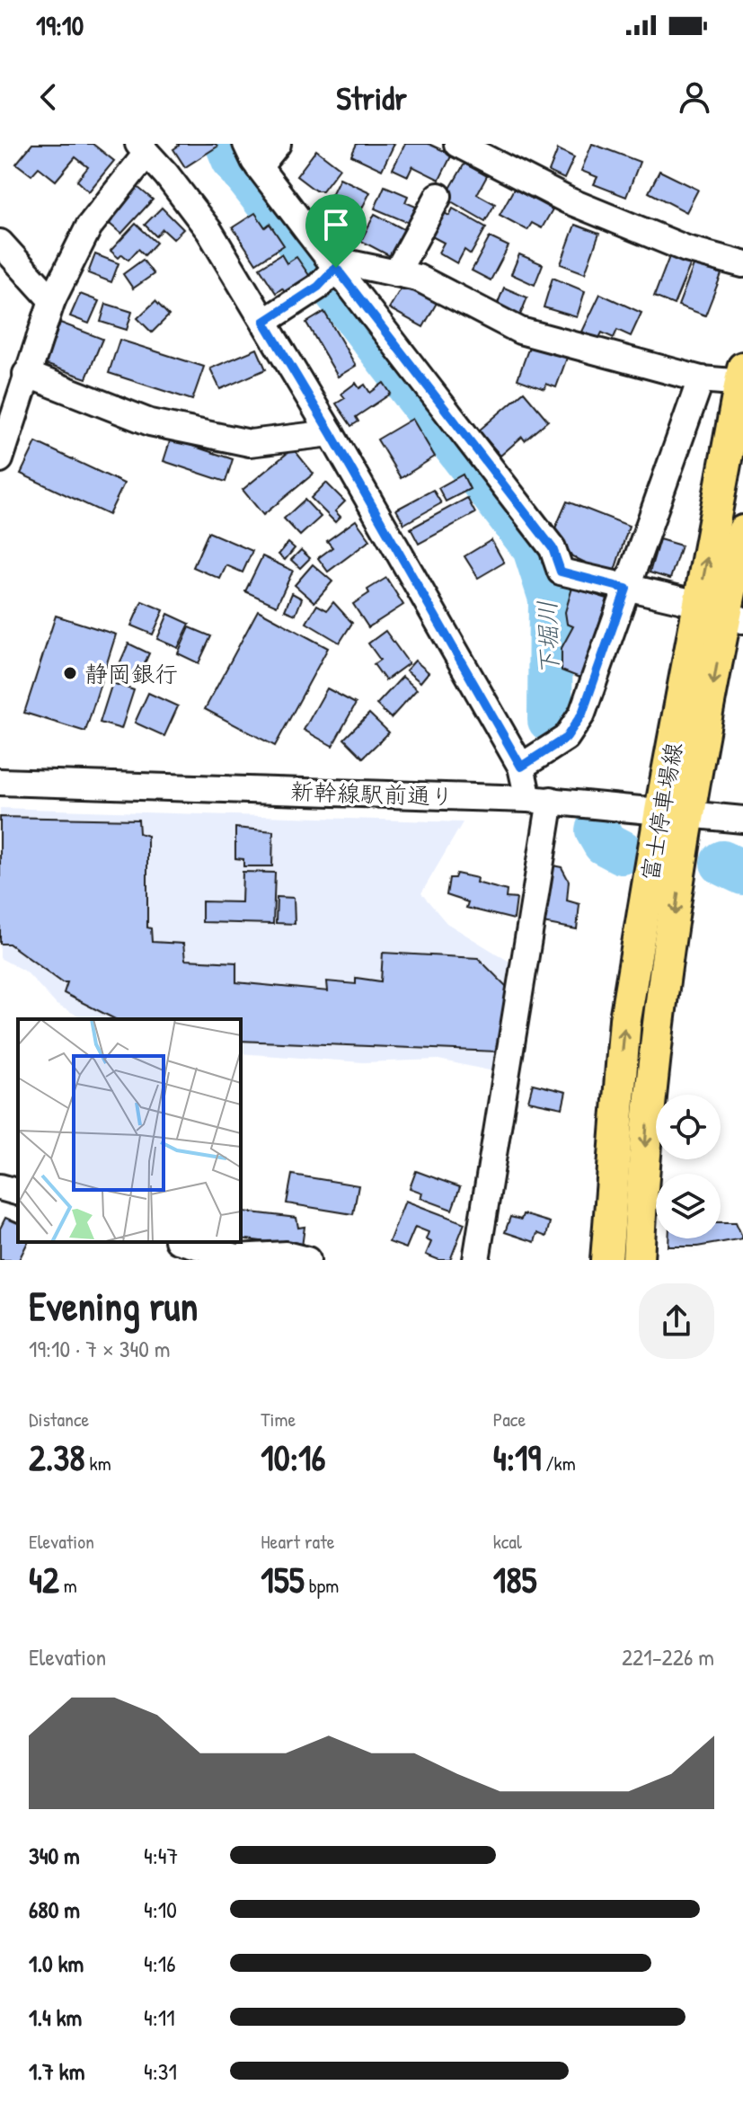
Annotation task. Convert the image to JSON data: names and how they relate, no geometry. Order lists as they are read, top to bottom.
{
  "streets": {
    "main road": ["富士停車場線"],
    "street": ["新幹線駅前通り"]
  },
  "crossings": [
    ["新幹線駅前通り", "富士停車場線"]
  ],
  "water": ["下堀川"],
  "places": ["静岡銀行"],
  "page": {
    "status": "19:10",
    "header": "Stridr",
    "heading": ["Evening run", "19:10 · 7 × 340 m"],
    "stats": [
      ["Distance", "2.38 km"],
      ["Time", "10:16"],
      ["Pace", "4:19 /km"],
      ["Elevation", "42 m"],
      ["Heart rate", "155 bpm"],
      ["kcal", "185"]
    ],
    "chart": ["Elevation", "221–226 m"],
    "list": [
      {
        "name": "340 m",
        "note": "4:47"
      },
      {
        "name": "680 m",
        "note": "4:10"
      },
      {
        "name": "1.0 km",
        "note": "4:16"
      },
      {
        "name": "1.4 km",
        "note": "4:11"
      },
      {
        "name": "1.7 km",
        "note": "4:31"
      }
    ]
  }
}
